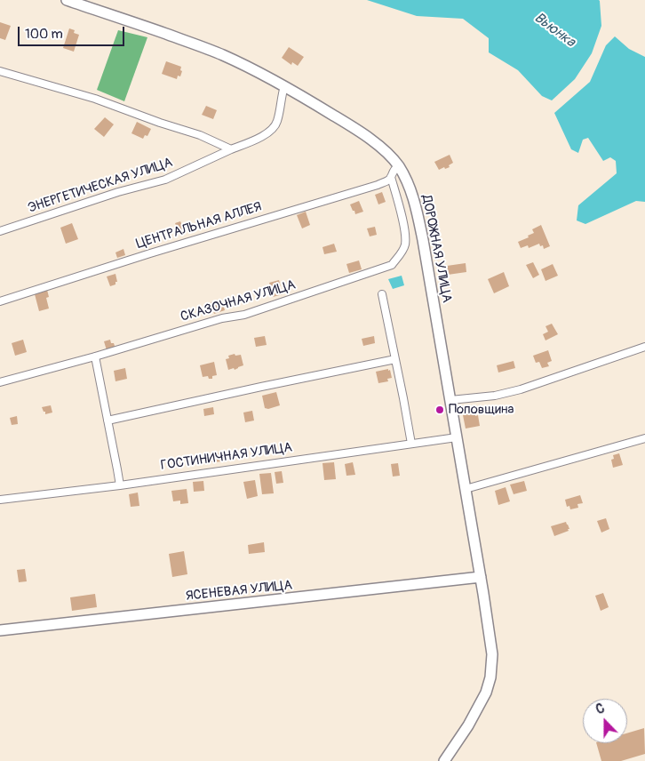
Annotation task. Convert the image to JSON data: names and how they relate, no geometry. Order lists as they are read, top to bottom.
{
  "streets": {
    "main road": ["ДОРОЖНАЯ УЛИЦА", "ЯСЕНЕВАЯ УЛИЦА"],
    "street": [
      "ЭНЕРГЕТИЧЕСКАЯ УЛИЦА",
      "ЦЕНТРАЛЬНАЯ АЛЛЕЯ",
      "СКАЗОЧНАЯ УЛИЦА",
      "ГОСТИНИЧНАЯ УЛИЦА"
    ]
  },
  "crossings": [
    ["ЭНЕРГЕТИЧЕСКАЯ УЛИЦА", "ДОРОЖНАЯ УЛИЦА"],
    ["ЦЕНТРАЛЬНАЯ АЛЛЕЯ", "ДОРОЖНАЯ УЛИЦА"],
    ["ЦЕНТРАЛЬНАЯ АЛЛЕЯ", "СКАЗОЧНАЯ УЛИЦА"],
    ["ДОРОЖНАЯ УЛИЦА", "ГОСТИНИЧНАЯ УЛИЦА"],
    ["ДОРОЖНАЯ УЛИЦА", "ЯСЕНЕВАЯ УЛИЦА"]
  ],
  "water": ["Вьюнка"],
  "places": ["Поповщина"],
  "scale_bar": "100 m",
  "north": "top"
}
